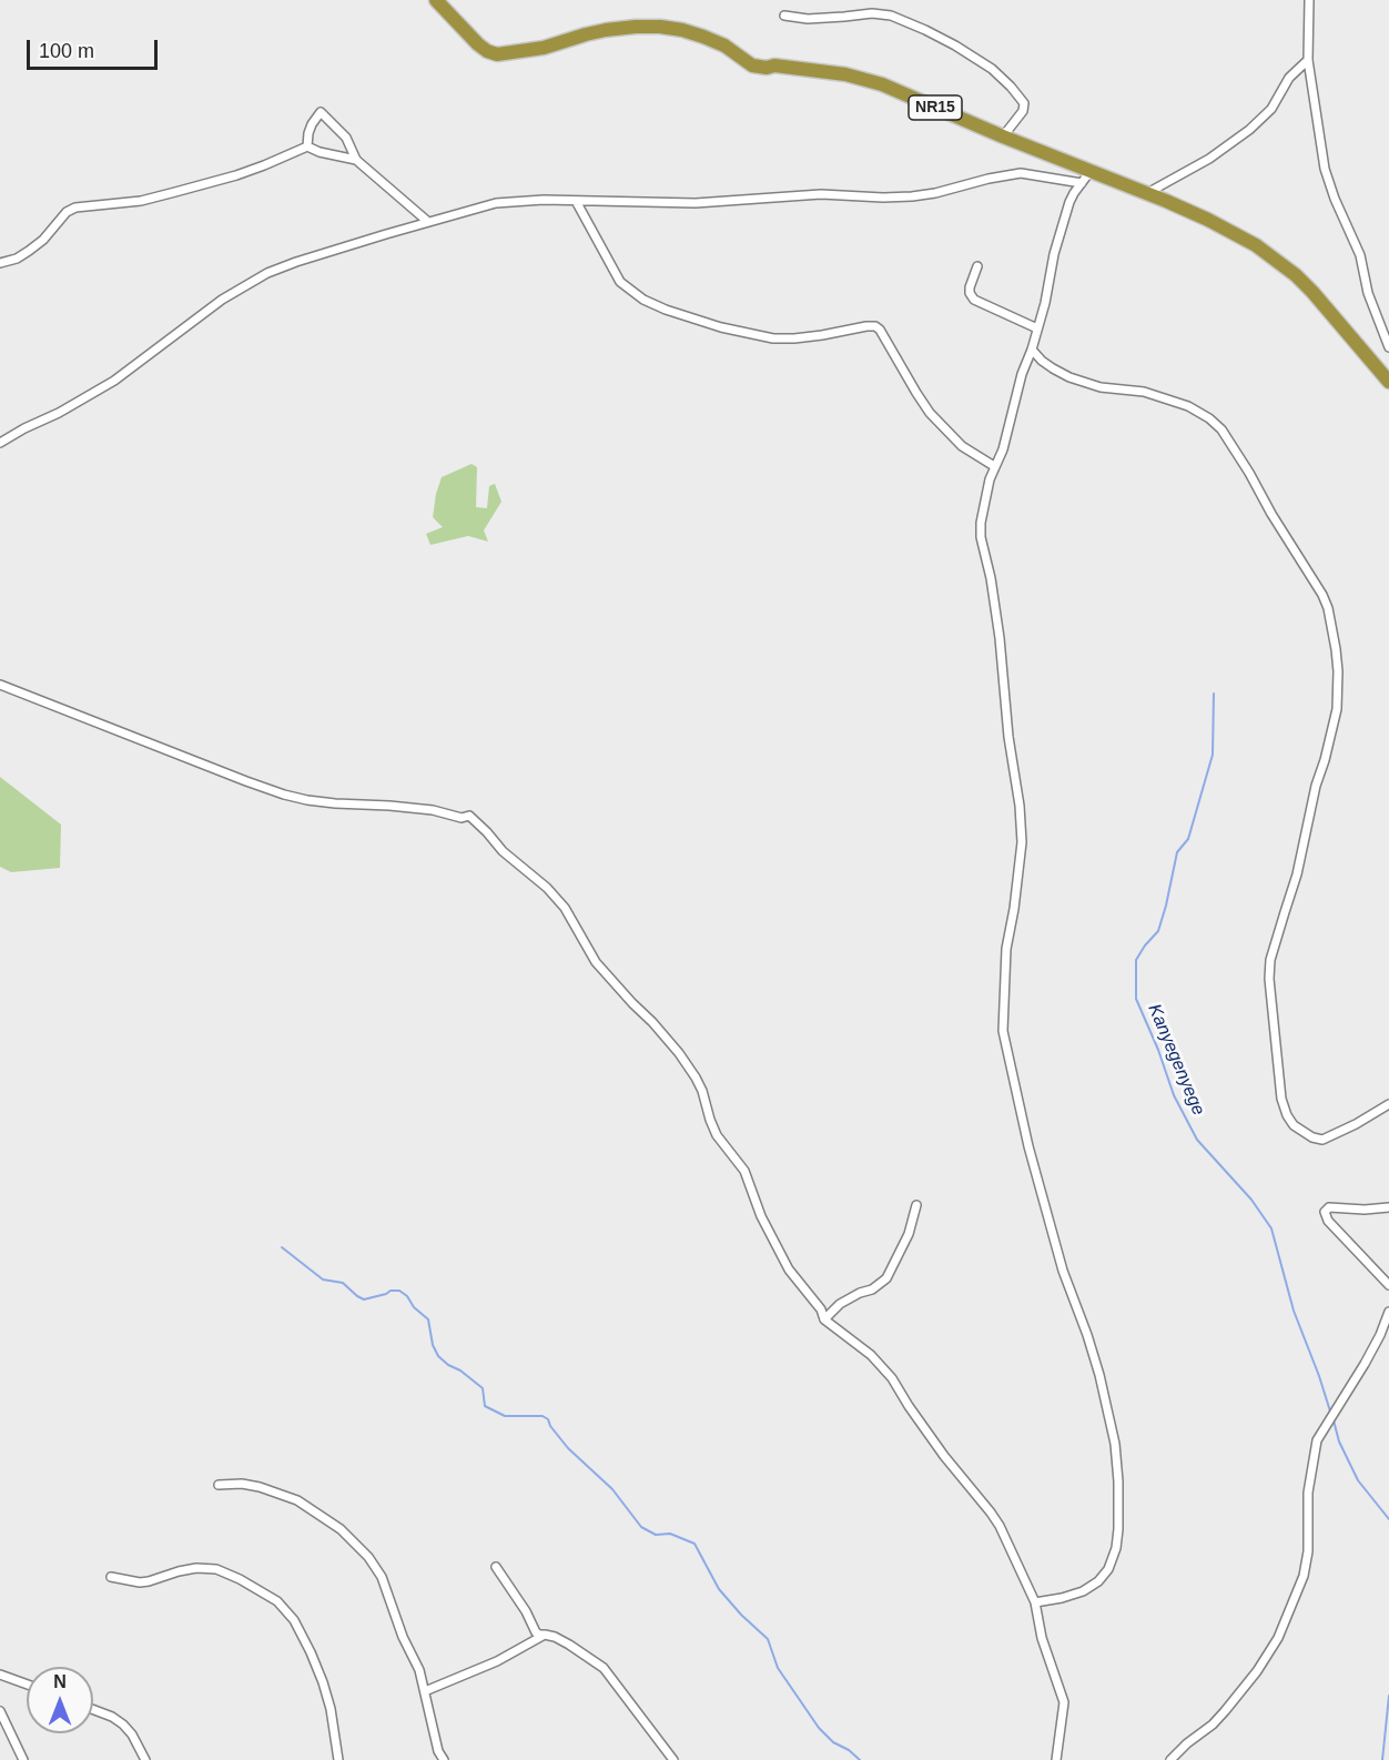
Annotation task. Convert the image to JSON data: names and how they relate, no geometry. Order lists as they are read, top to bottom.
{
  "streets": {
    "highway": ["NR15"]
  },
  "water": ["Kanyegenyege"],
  "scale_bar": "100 m",
  "north": "top"
}
